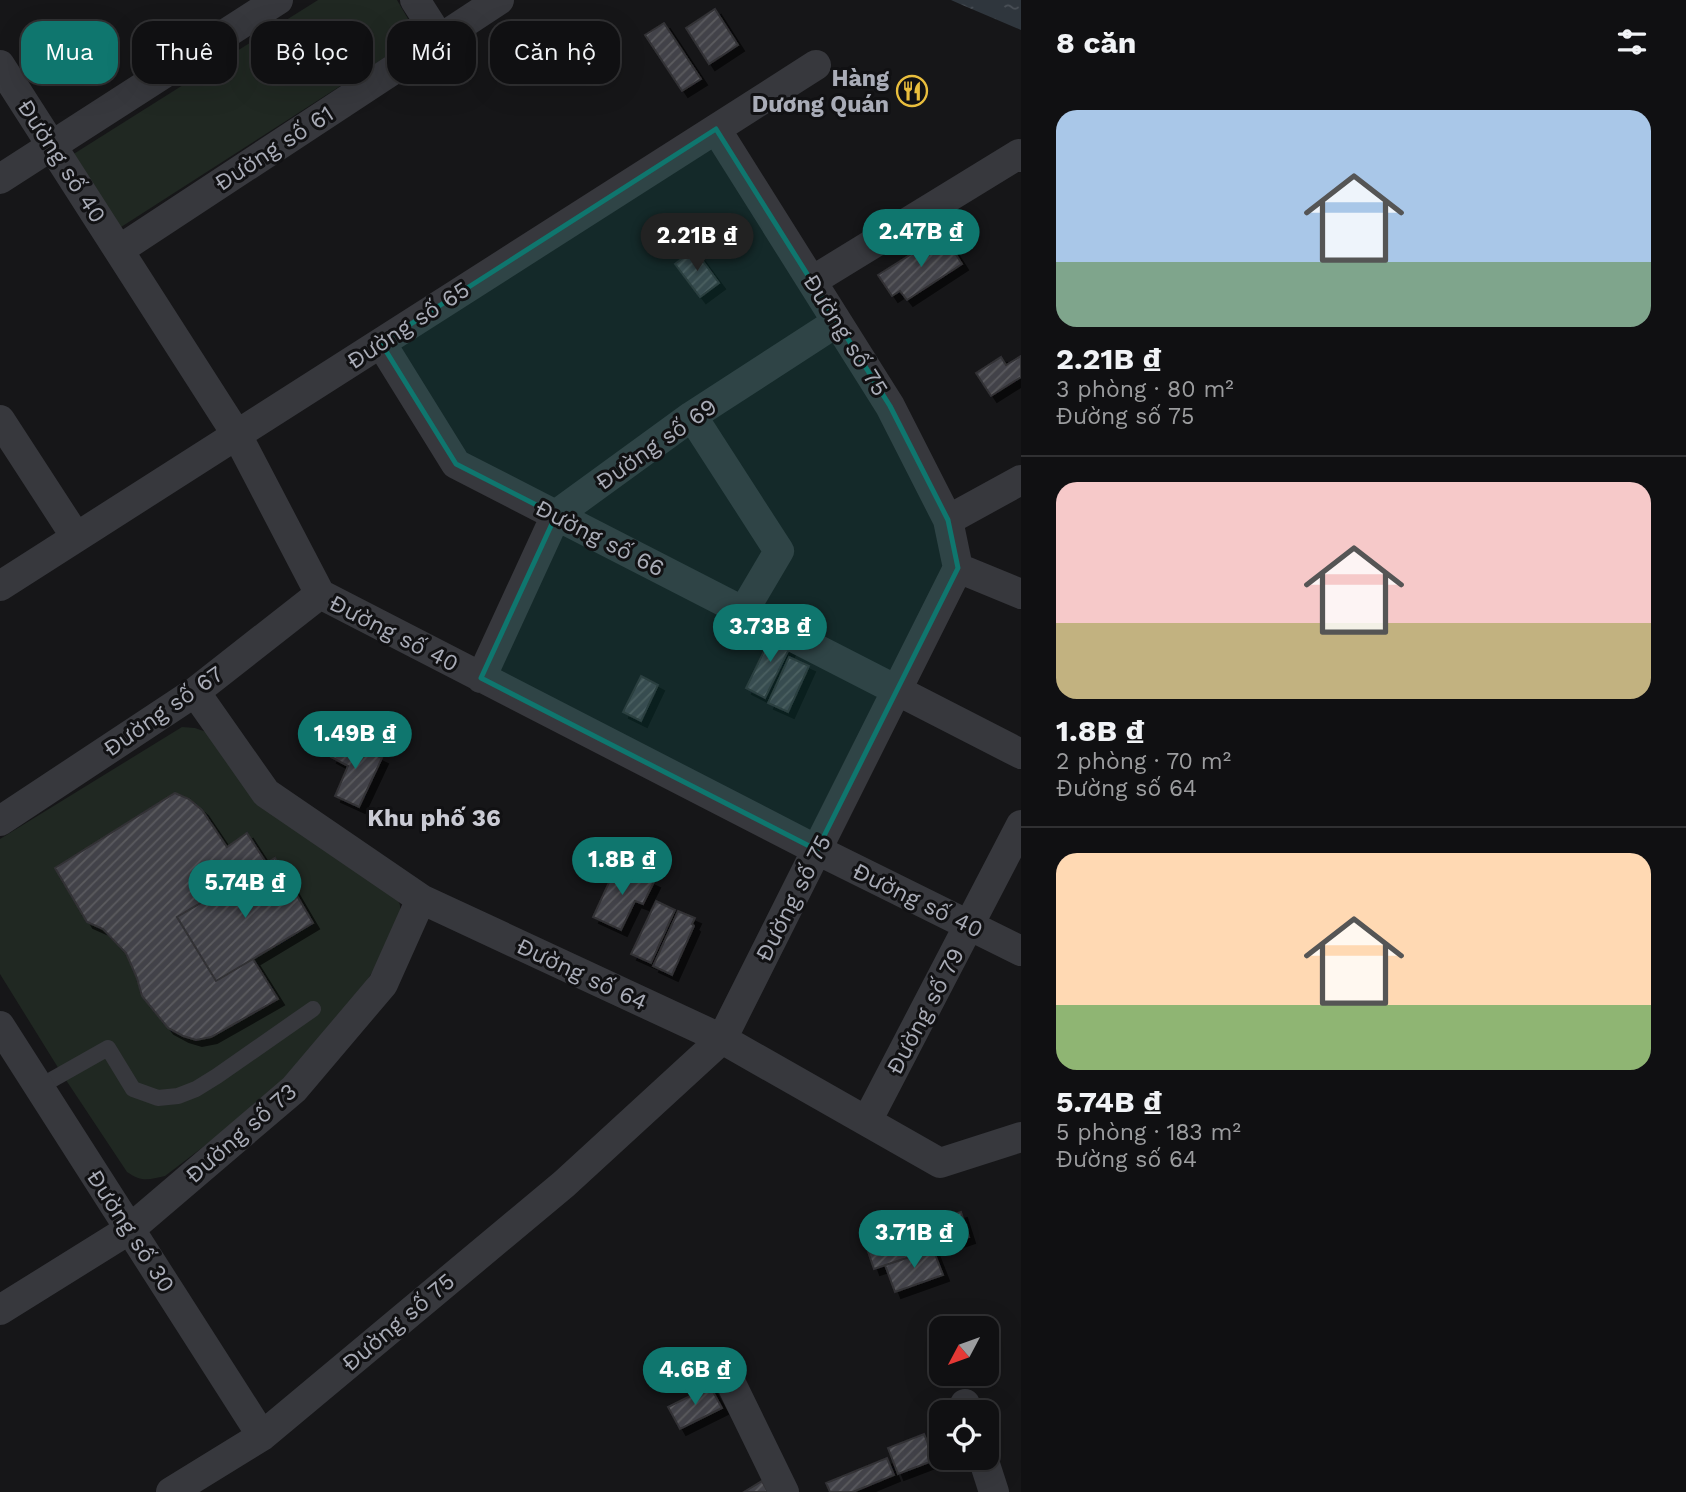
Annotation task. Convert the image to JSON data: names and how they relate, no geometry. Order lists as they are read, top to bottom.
{
  "streets": {
    "street": [
      "Đường số 61",
      "Đường số 40",
      "Đường số 65",
      "Đường số 75",
      "Đường số 69",
      "Đường số 66",
      "Đường số 67",
      "Đường số 64",
      "Đường số 79",
      "Đường số 73",
      "Đường số 30"
    ]
  },
  "crossings": [
    ["Đường số 61", "Đường số 40"],
    ["Đường số 40", "Đường số 65"],
    ["Đường số 40", "Đường số 75"],
    ["Đường số 40", "Đường số 69"],
    ["Đường số 40", "Đường số 67"],
    ["Đường số 40", "Đường số 79"],
    ["Đường số 65", "Đường số 75"],
    ["Đường số 65", "Đường số 66"],
    ["Đường số 75", "Đường số 69"],
    ["Đường số 75", "Đường số 66"],
    ["Đường số 75", "Đường số 64"],
    ["Đường số 75", "Đường số 30"],
    ["Đường số 69", "Đường số 66"],
    ["Đường số 67", "Đường số 64"],
    ["Đường số 64", "Đường số 79"],
    ["Đường số 64", "Đường số 73"],
    ["Đường số 73", "Đường số 30"]
  ],
  "districts": ["Khu phố 36"],
  "places": {
    "restaurant": ["Hàng Dương Quán"]
  },
  "north": "bottom left",
  "page": {
    "heading": "8 căn",
    "chip": [
      "Mua",
      "Thuê",
      "Bộ lọc",
      "Mới",
      "Căn hộ"
    ],
    "list": [
      {
        "name": "2.21B ₫",
        "note": "3 phòng · 80 m² · Đường số 75"
      },
      {
        "name": "1.8B ₫",
        "note": "2 phòng · 70 m² · Đường số 64"
      },
      {
        "name": "5.74B ₫",
        "note": "5 phòng · 183 m² · Đường số 64"
      }
    ],
    "price": [
      "2.47B ₫",
      "2.21B ₫",
      "3.73B ₫",
      "1.49B ₫",
      "1.8B ₫",
      "5.74B ₫",
      "3.71B ₫",
      "4.6B ₫"
    ]
  }
}
